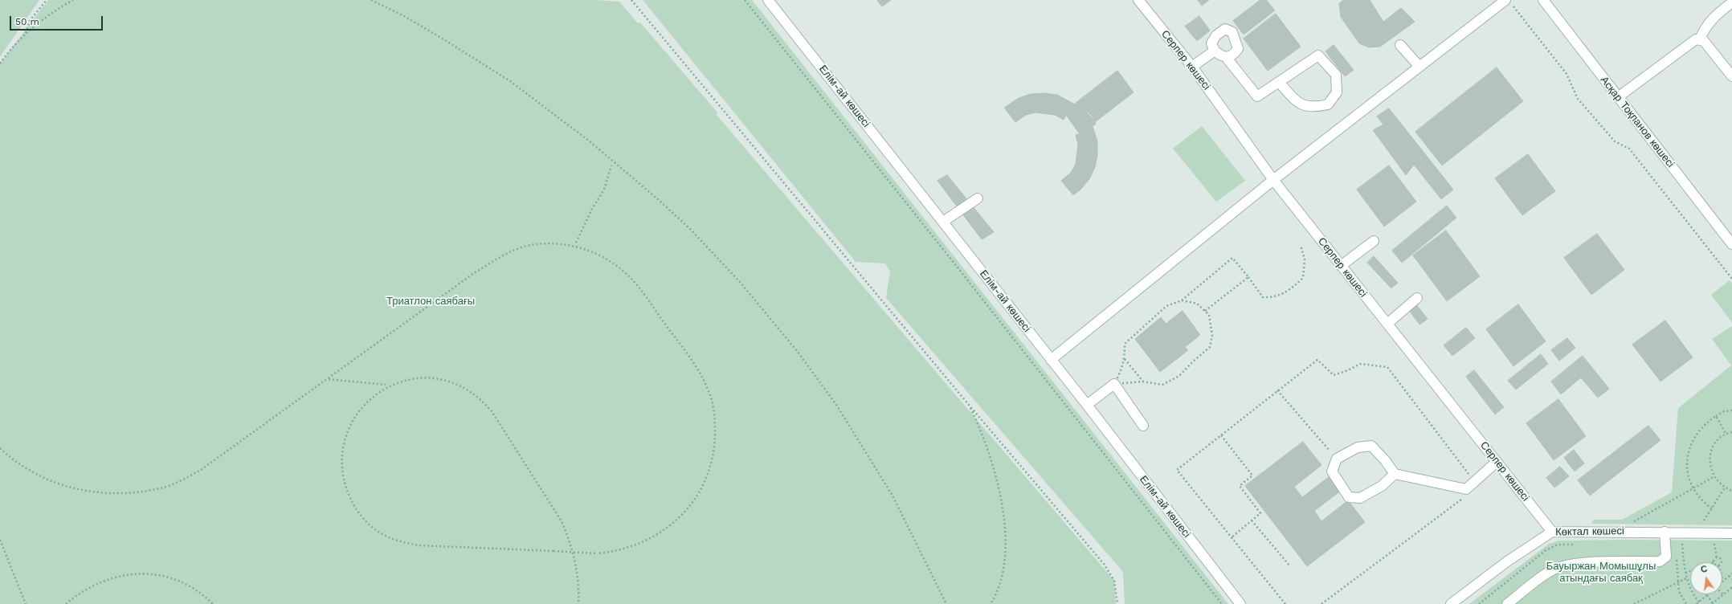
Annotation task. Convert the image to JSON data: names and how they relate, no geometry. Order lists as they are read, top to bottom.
{
  "streets": {
    "street": [
      "Серпер көшесі",
      "Елім-ай көшесі",
      "Асқар Тоқпанов көшесі",
      "Көктал көшесі"
    ]
  },
  "crossings": [
    ["Серпер көшесі", "Көктал көшесі"]
  ],
  "parks": ["Триатлон саябағы", "Бауыржан Момышұлы атындағы саябақ"],
  "scale_bar": "50 m",
  "north": "top"
}
